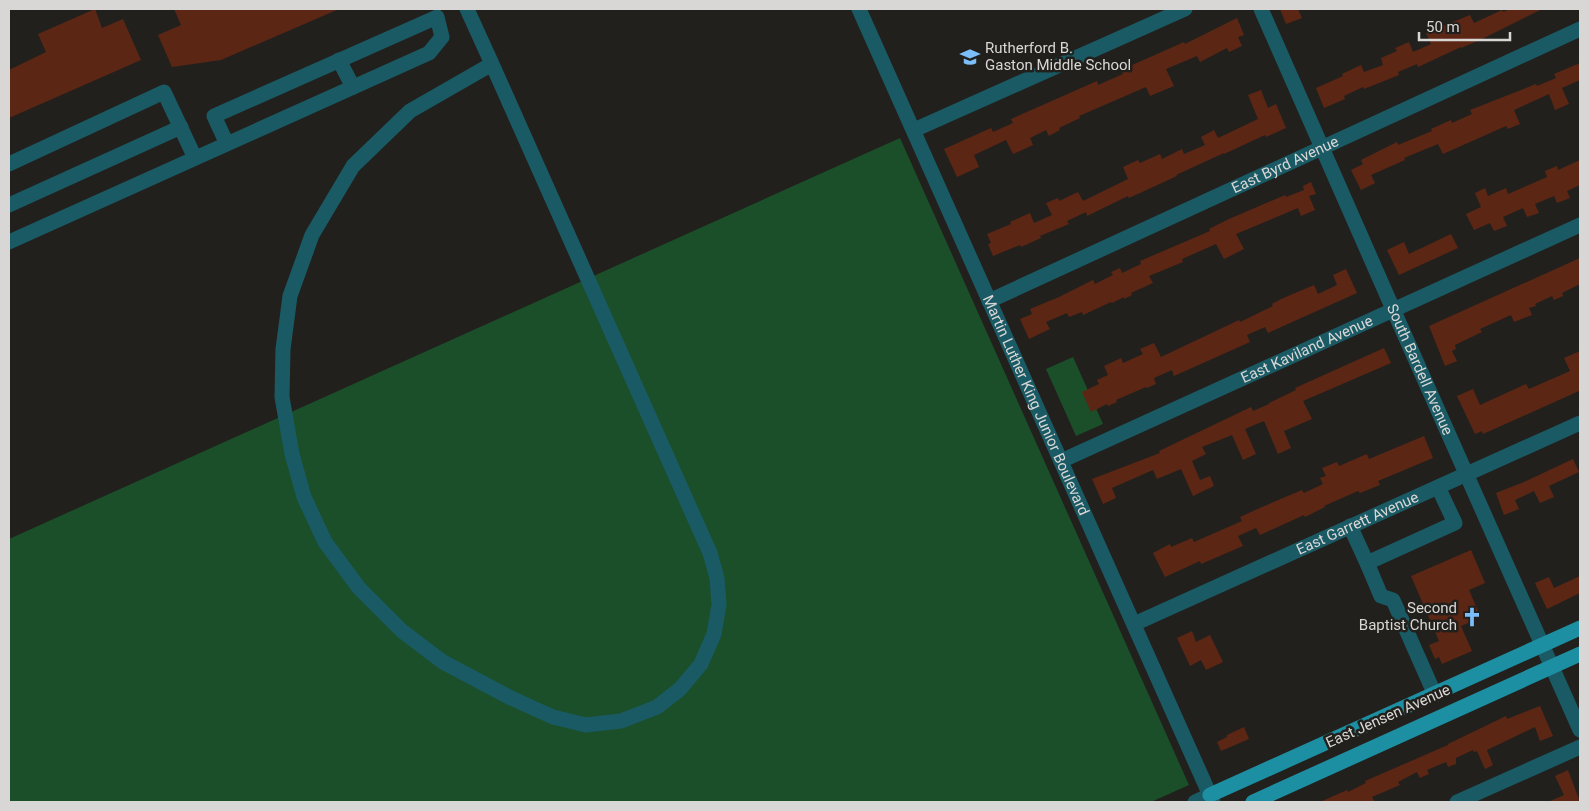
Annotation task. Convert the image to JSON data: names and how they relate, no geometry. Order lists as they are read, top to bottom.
{
  "streets": {
    "main road": ["East Jensen Avenue"],
    "street": [
      "East Byrd Avenue",
      "East Kaviland Avenue",
      "South Bardell Avenue",
      "Martin Luther King Junior Boulevard",
      "East Garrett Avenue"
    ]
  },
  "crossings": [
    ["East Byrd Avenue", "South Bardell Avenue"],
    ["East Byrd Avenue", "Martin Luther King Junior Boulevard"],
    ["East Kaviland Avenue", "South Bardell Avenue"],
    ["East Kaviland Avenue", "Martin Luther King Junior Boulevard"],
    ["South Bardell Avenue", "East Garrett Avenue"],
    ["South Bardell Avenue", "East Jensen Avenue"],
    ["Martin Luther King Junior Boulevard", "East Garrett Avenue"],
    ["Martin Luther King Junior Boulevard", "East Jensen Avenue"]
  ],
  "places": {
    "school or university": ["Rutherford B. Gaston Middle School"],
    "church": ["Second Baptist Church"]
  },
  "scale_bar": "50 m"
}
